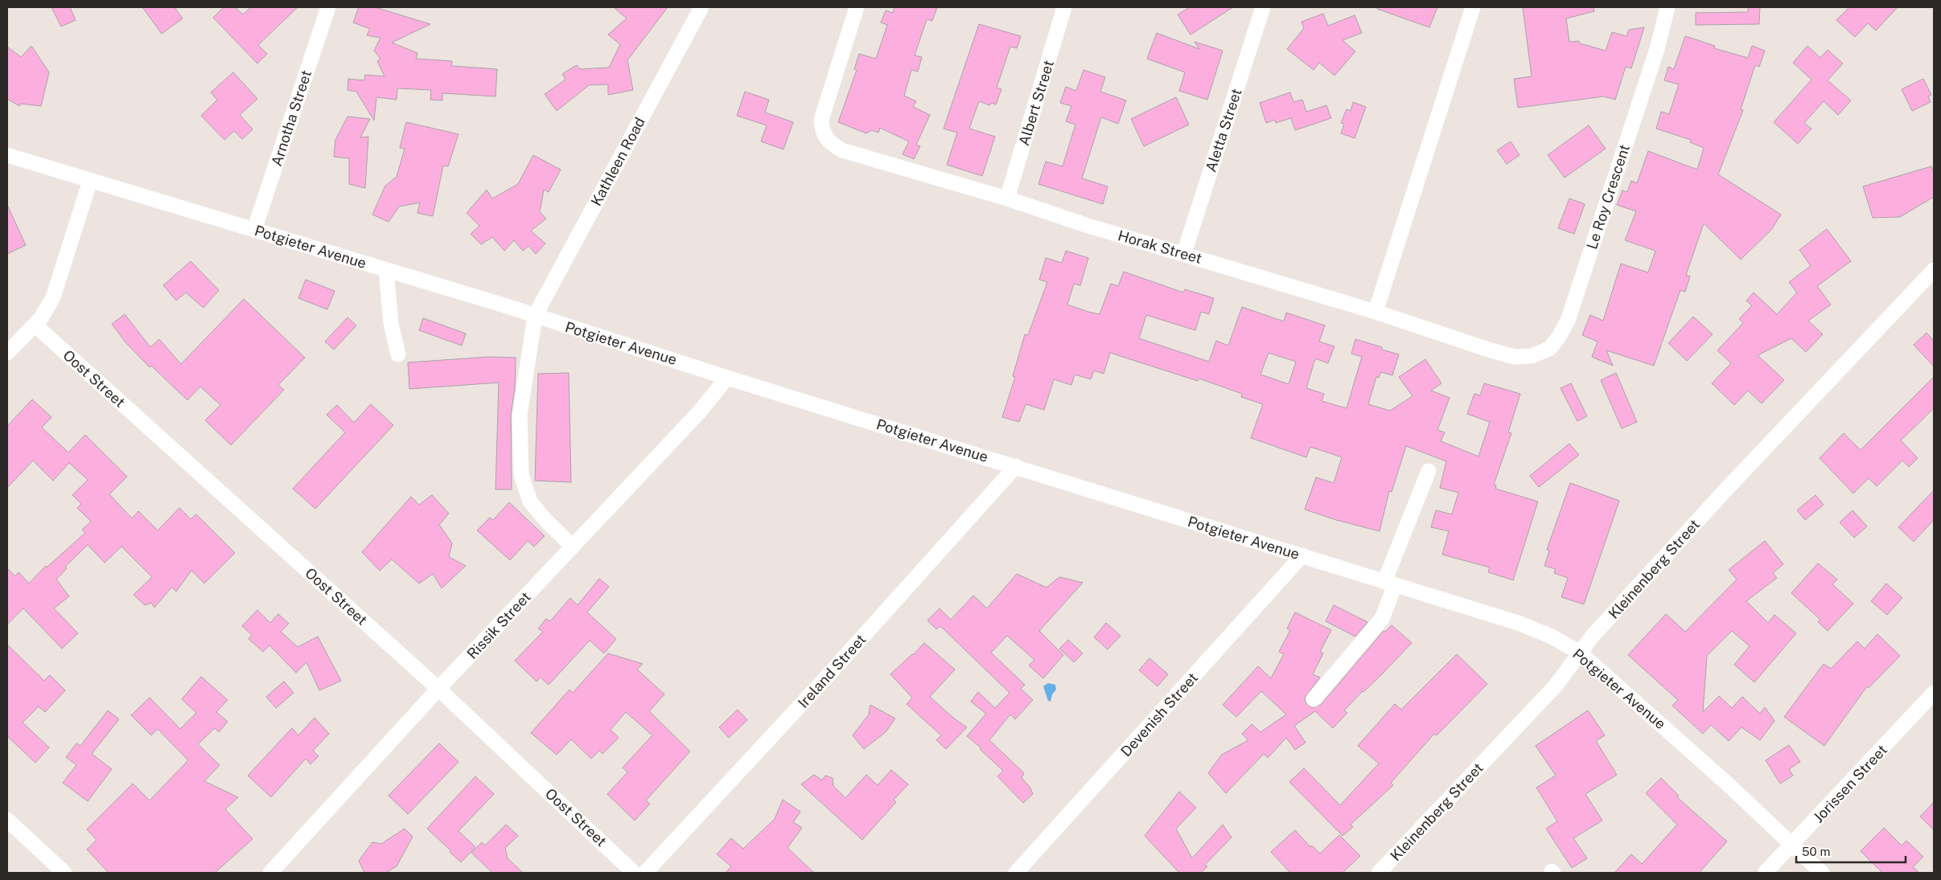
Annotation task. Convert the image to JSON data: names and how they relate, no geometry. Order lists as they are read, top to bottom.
{
  "streets": {
    "street": [
      "Albert Street",
      "Arnotha Street",
      "Aletta Street",
      "Kathleen Road",
      "Le Roy Crescent",
      "Potgieter Avenue",
      "Horak Street",
      "Oost Street",
      "Kleinenberg Street",
      "Rissik Street",
      "Ireland Street",
      "Devenish Street",
      "Jorissen Street"
    ]
  },
  "crossings": [
    ["Albert Street", "Horak Street"],
    ["Arnotha Street", "Potgieter Avenue"],
    ["Aletta Street", "Horak Street"],
    ["Kathleen Road", "Potgieter Avenue"],
    ["Kathleen Road", "Rissik Street"],
    ["Le Roy Crescent", "Horak Street"],
    ["Potgieter Avenue", "Kleinenberg Street"],
    ["Potgieter Avenue", "Rissik Street"],
    ["Potgieter Avenue", "Ireland Street"],
    ["Potgieter Avenue", "Devenish Street"],
    ["Potgieter Avenue", "Jorissen Street"],
    ["Oost Street", "Rissik Street"]
  ],
  "scale_bar": "50 m"
}
